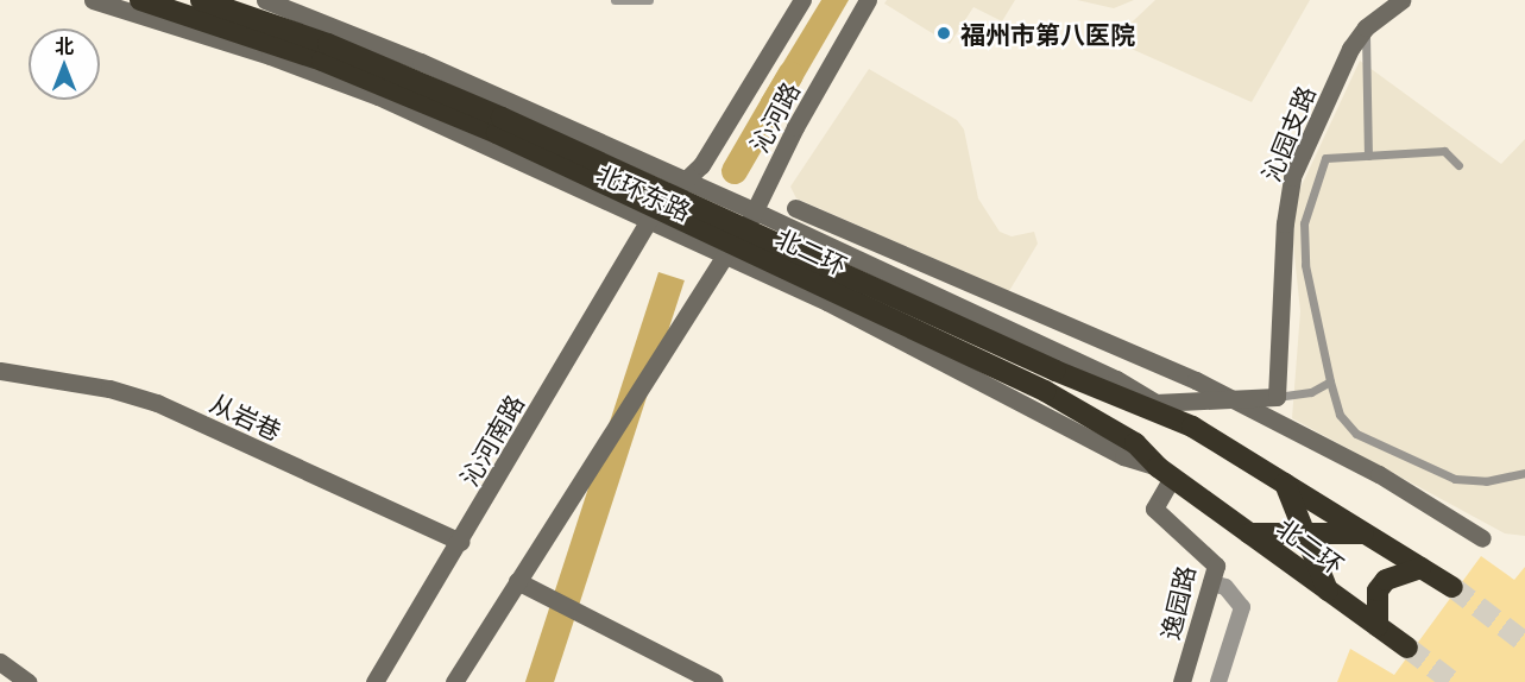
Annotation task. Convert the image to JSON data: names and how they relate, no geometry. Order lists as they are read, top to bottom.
{
  "streets": {
    "highway": ["北二环"],
    "main road": [
      "沁河路",
      "沁园支路",
      "北环东路",
      "从岩巷",
      "沁河南路",
      "逸园路"
    ]
  },
  "crossings": [
    ["沁河路", "北环东路"],
    ["沁河路", "沁河南路"],
    ["北环东路", "北二环"],
    ["北环东路", "沁河南路"],
    ["北环东路", "逸园路"],
    ["北二环", "逸园路"],
    ["从岩巷", "沁河南路"]
  ],
  "places": ["福州市第八医院"],
  "north": "top"
}
